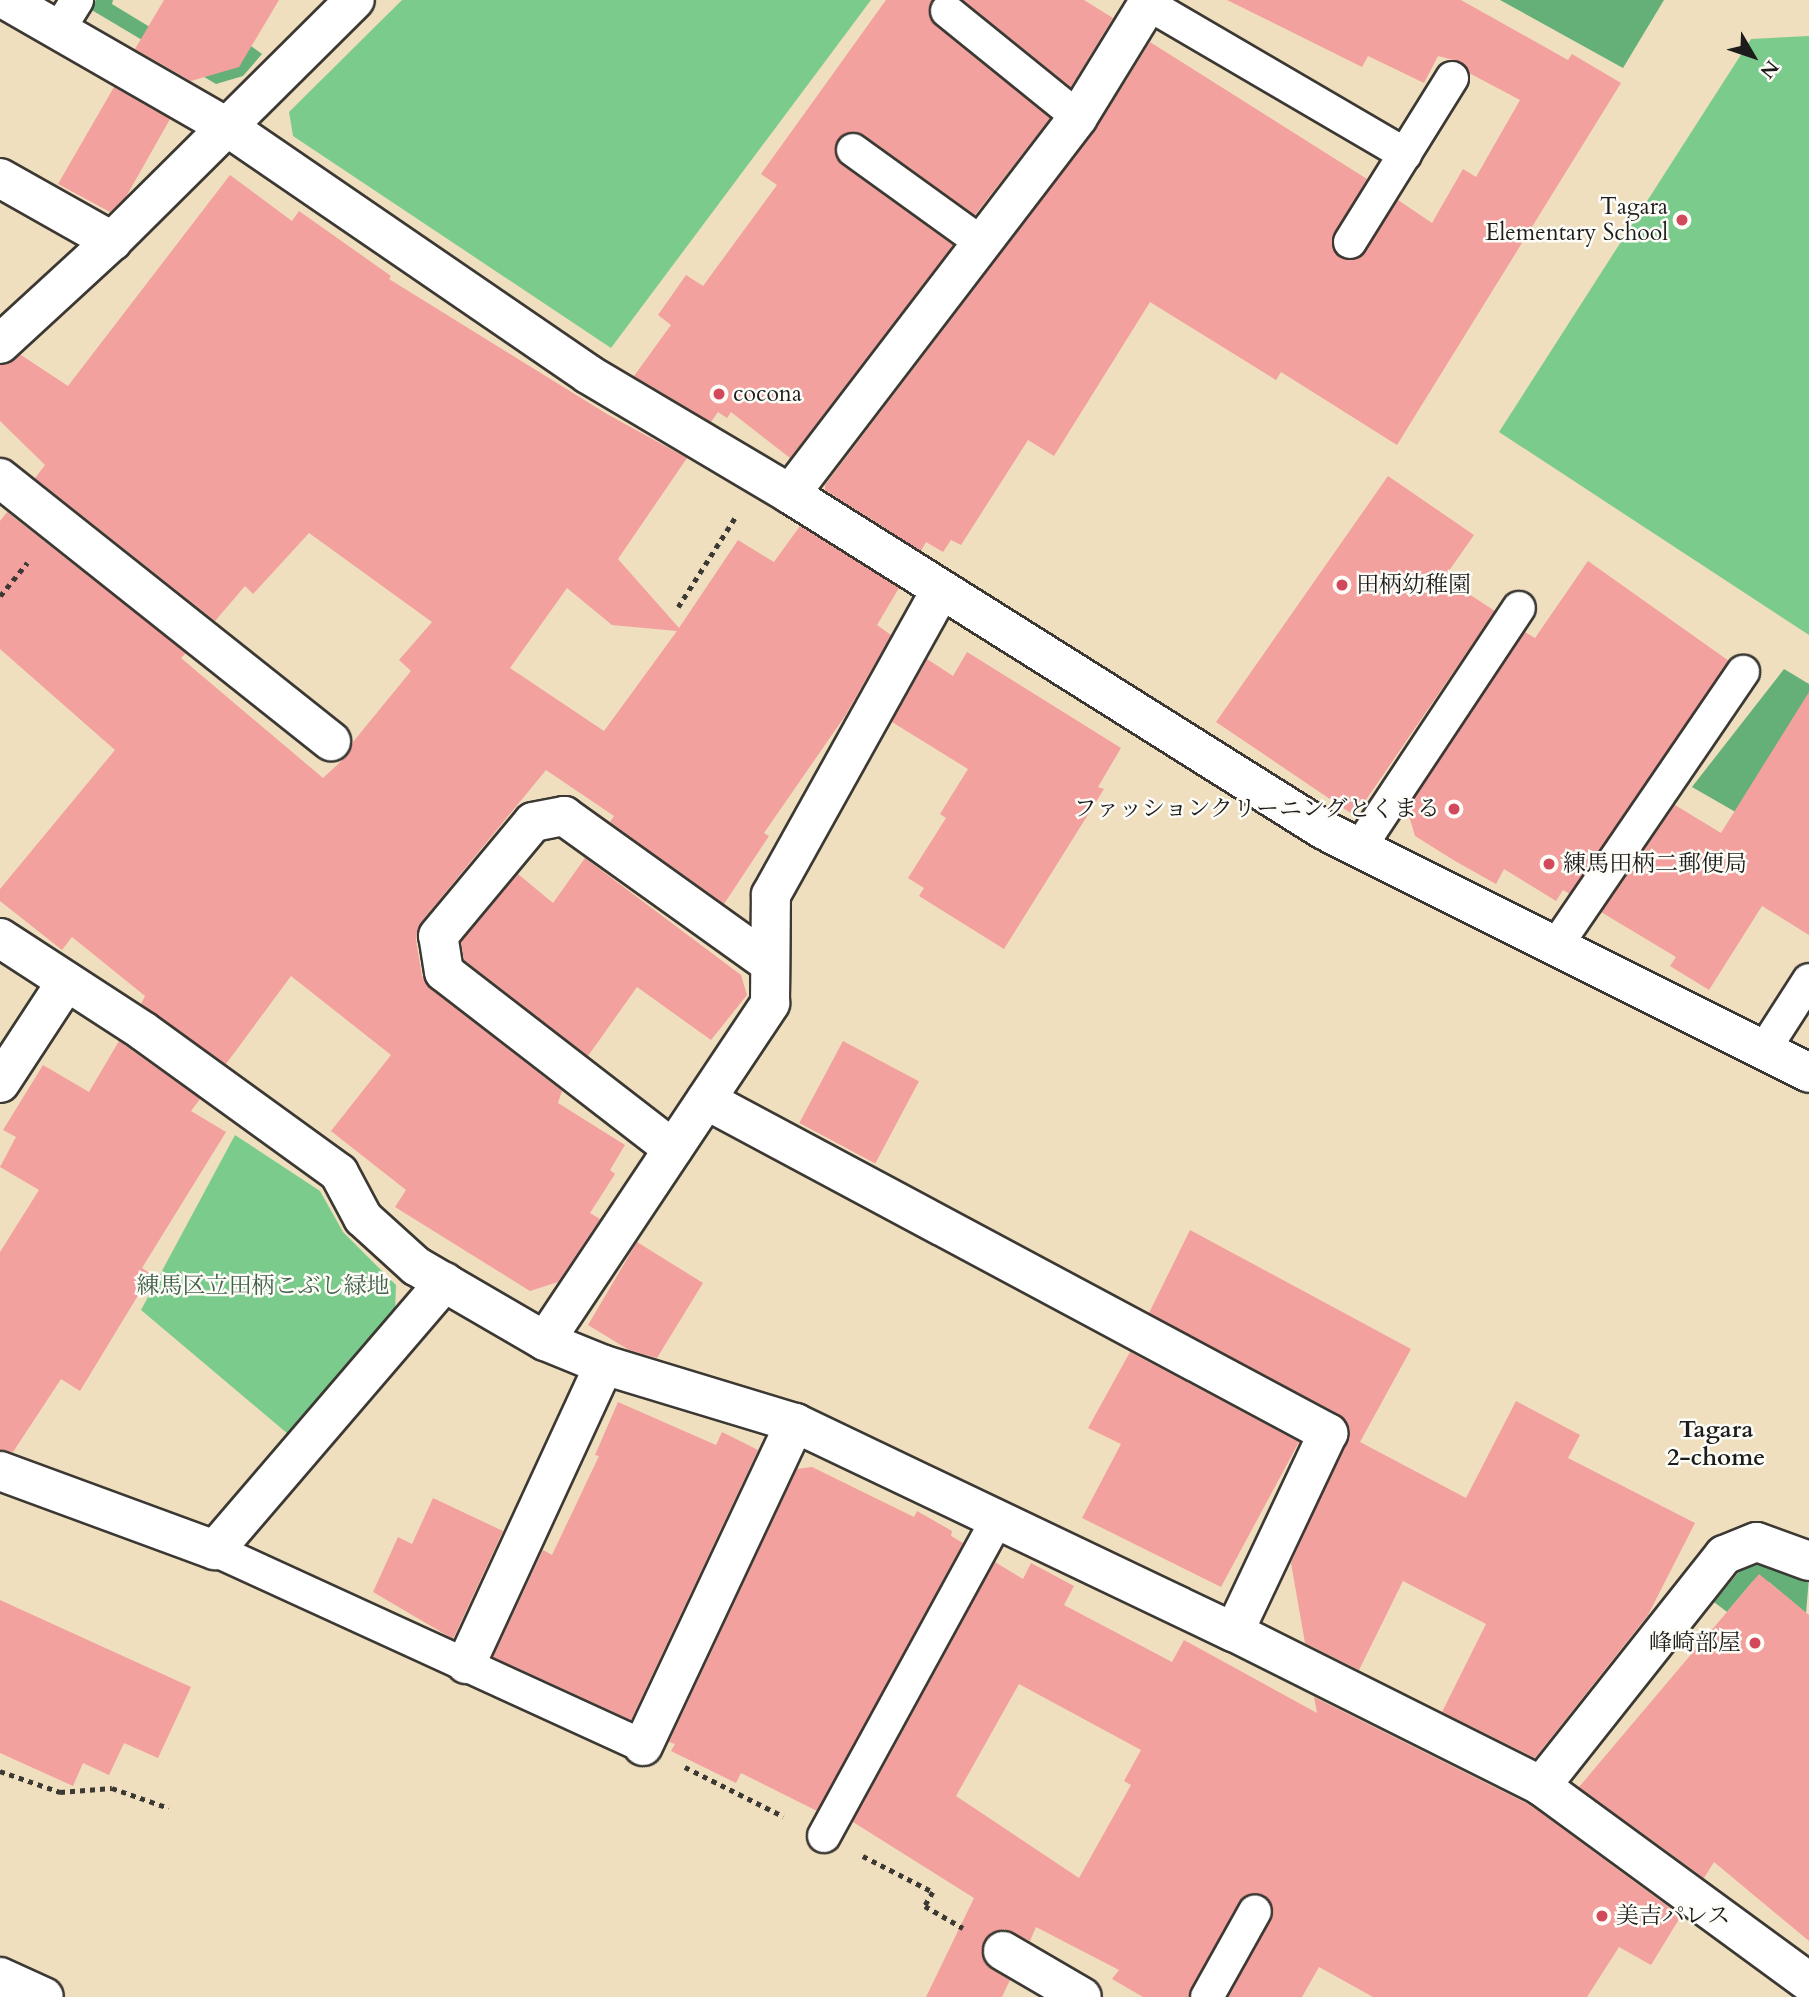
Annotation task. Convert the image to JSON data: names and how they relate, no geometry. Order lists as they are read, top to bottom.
{
  "districts": ["Tagara 2-chome"],
  "parks": ["練馬区立田柄こぶし緑地"],
  "places": [
    "Tagara Elementary School",
    "cocona",
    "田柄幼稚園",
    "ファッションクリーニングとくまる",
    "練馬田柄二郵便局",
    "峰崎部屋",
    "美吉パレス"
  ],
  "north": "bottom right"
}
